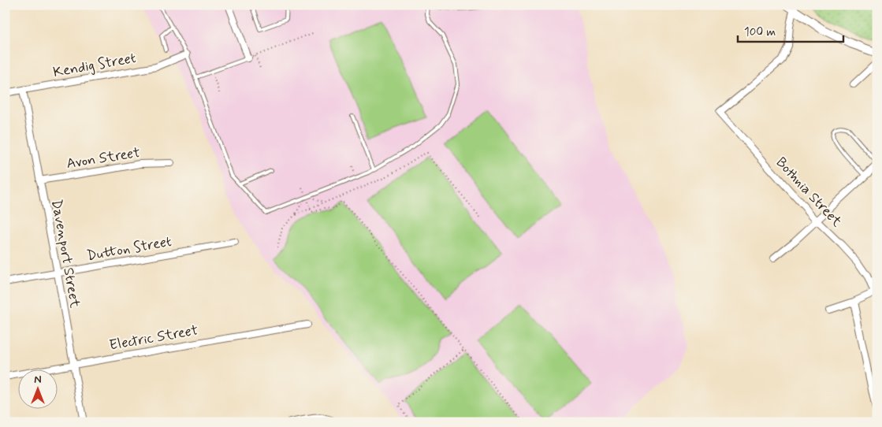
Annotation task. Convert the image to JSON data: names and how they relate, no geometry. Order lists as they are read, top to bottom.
{
  "streets": {
    "street": [
      "Kendig Street",
      "Avon Street",
      "Bothnia Street",
      "Dutton Street",
      "Davenport Street",
      "Electric Street"
    ]
  },
  "crossings": [
    ["Kendig Street", "Davenport Street"],
    ["Avon Street", "Davenport Street"],
    ["Dutton Street", "Davenport Street"],
    ["Davenport Street", "Electric Street"]
  ],
  "scale_bar": "100 m",
  "north": "top"
}
